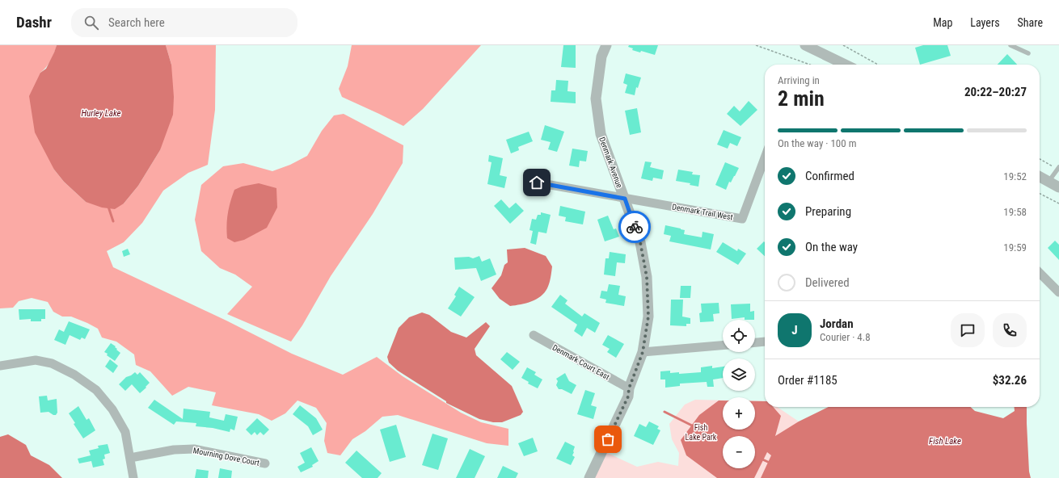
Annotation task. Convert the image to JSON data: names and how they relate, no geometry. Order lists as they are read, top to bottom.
{
  "streets": {
    "street": [
      "Denmark Avenue",
      "Denmark Trail West",
      "Denmark Court East",
      "Mourning Dove Court"
    ]
  },
  "crossings": [
    ["Denmark Avenue", "Denmark Trail West"],
    ["Denmark Avenue", "Denmark Court East"]
  ],
  "water": ["Hurley Lake", "Fish Lake"],
  "parks": ["Fish Lake Park"],
  "page": {
    "header": "Dashr",
    "search": "Search here",
    "nav": ["Map", "Layers", "Share"],
    "heading": ["2 min", "Arriving in", "20:22–20:27"],
    "panel": [
      "Jordan",
      "Courier · 4.8",
      "Order #1185",
      "$32.26"
    ],
    "bar": "On the way · 100 m",
    "list": [
      ["Confirmed", "19:52"],
      ["Preparing", "19:58"],
      ["On the way", "19:59"],
      "Delivered"
    ],
    "round": "J",
    "map_buttons": ["+", "−"]
  }
}
